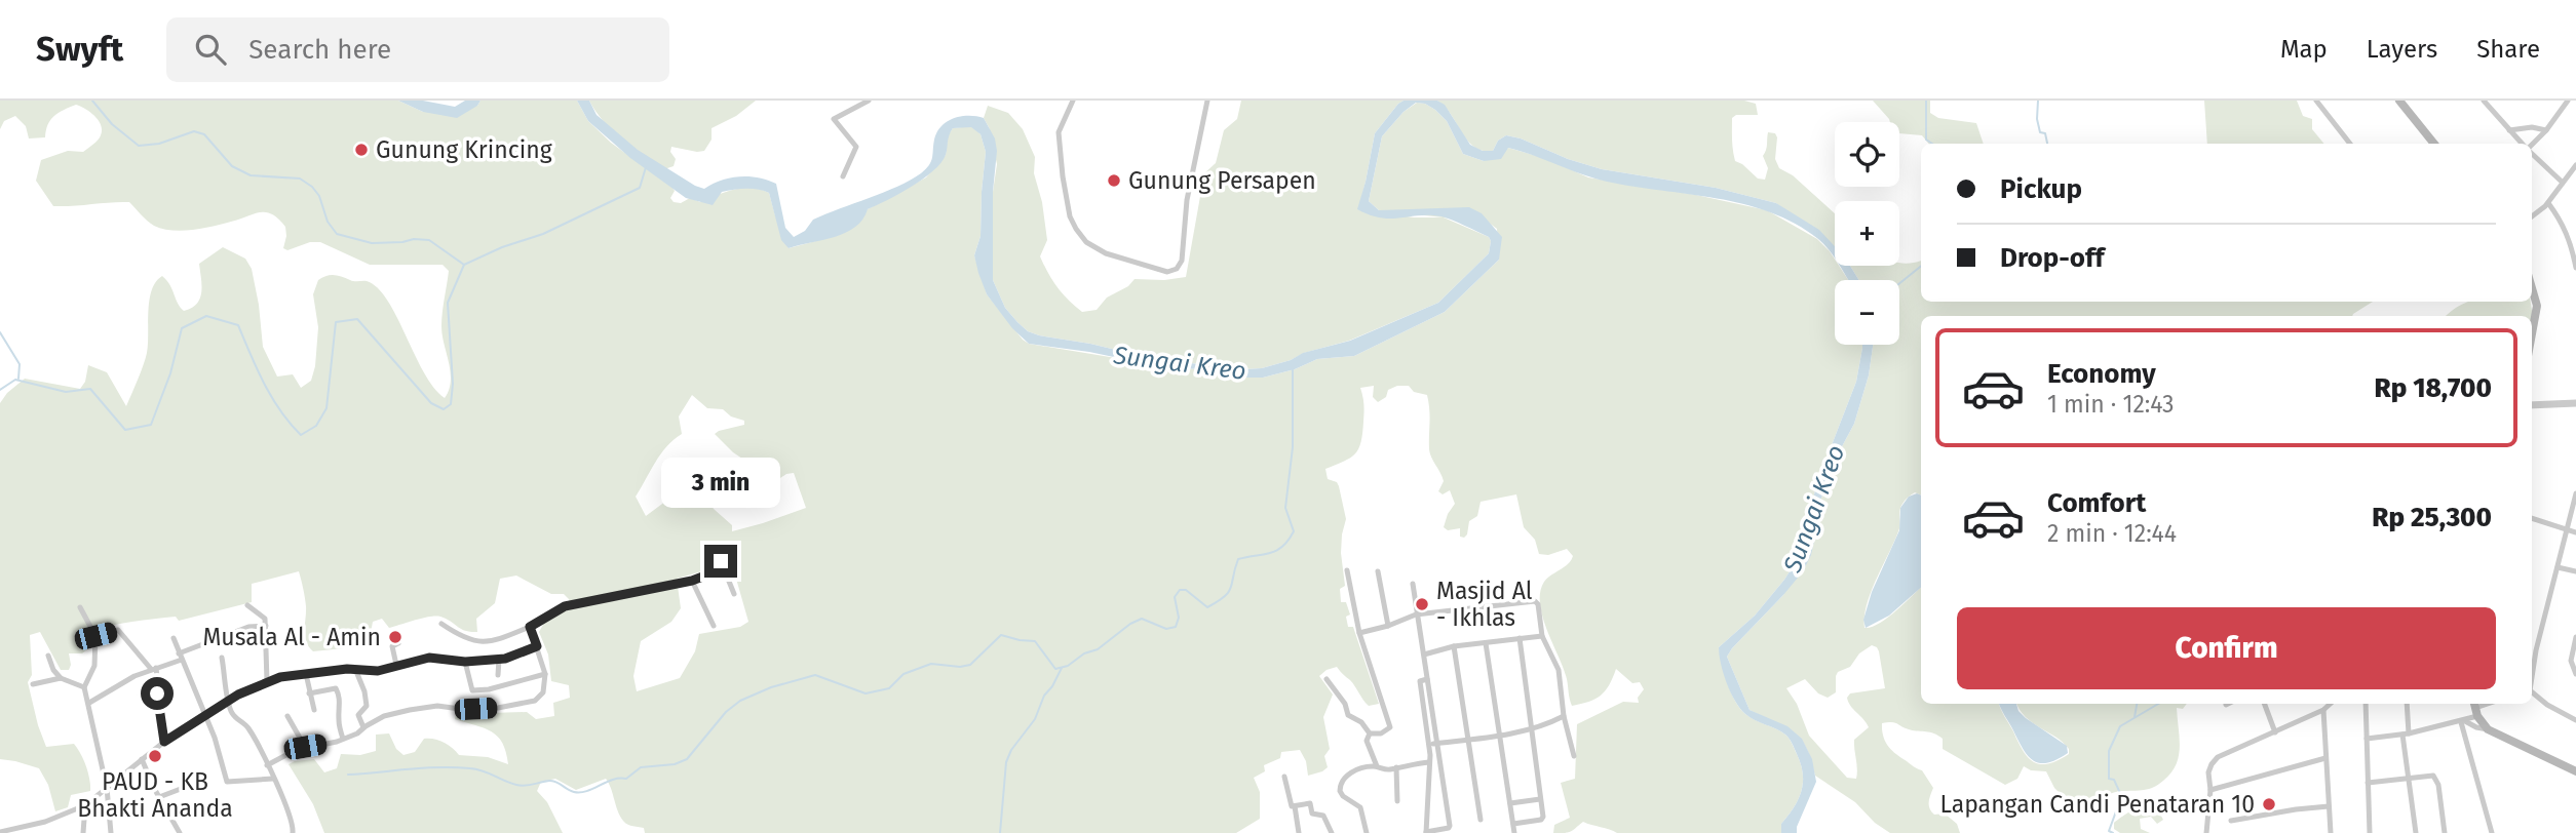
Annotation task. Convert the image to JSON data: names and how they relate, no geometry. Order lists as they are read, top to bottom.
{
  "water": ["Sungai Kreo"],
  "places": [
    "Gunung Krincing",
    "Gunung Persapen",
    "Masjid Al - Ikhlas",
    "Musala Al - Amin",
    "PAUD - KB Bhakti Ananda",
    "Lapangan Candi Penataran 10"
  ],
  "page": {
    "header": "Swyft",
    "search": "Search here",
    "nav": ["Map", "Layers", "Share"],
    "map_buttons": ["+", "−"],
    "banner": ["Pickup", "Drop-off"],
    "list": [
      {
        "name": "Economy",
        "note": "1 min · 12:43",
        "value": "Rp 18,700"
      },
      {
        "name": "Comfort",
        "note": "2 min · 12:44",
        "value": "Rp 25,300"
      }
    ],
    "bubble": "3 min",
    "buttons": "Confirm"
  }
}
